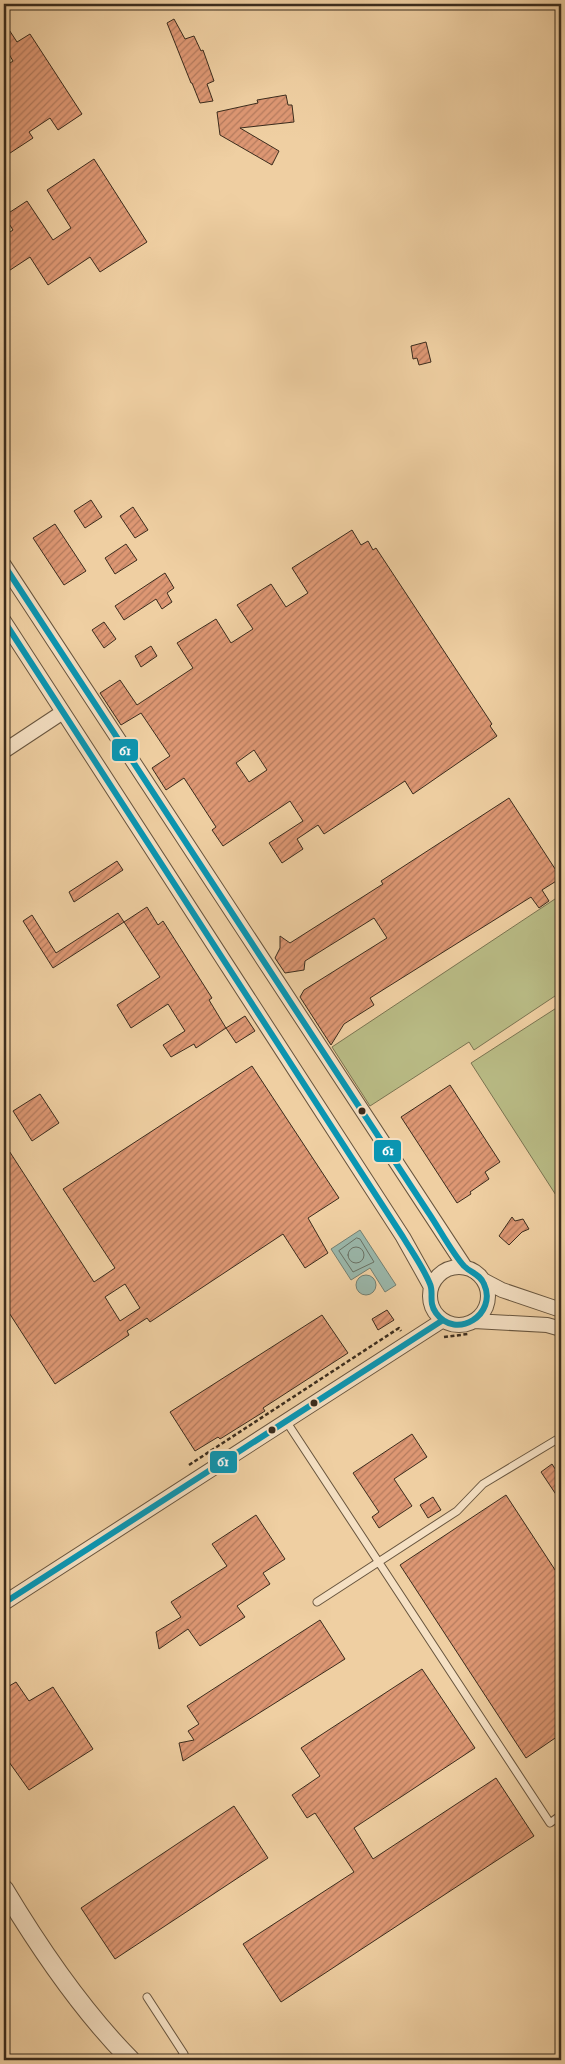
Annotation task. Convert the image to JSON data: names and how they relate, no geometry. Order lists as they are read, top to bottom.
{
  "lines": ["transit line 61"]
}
